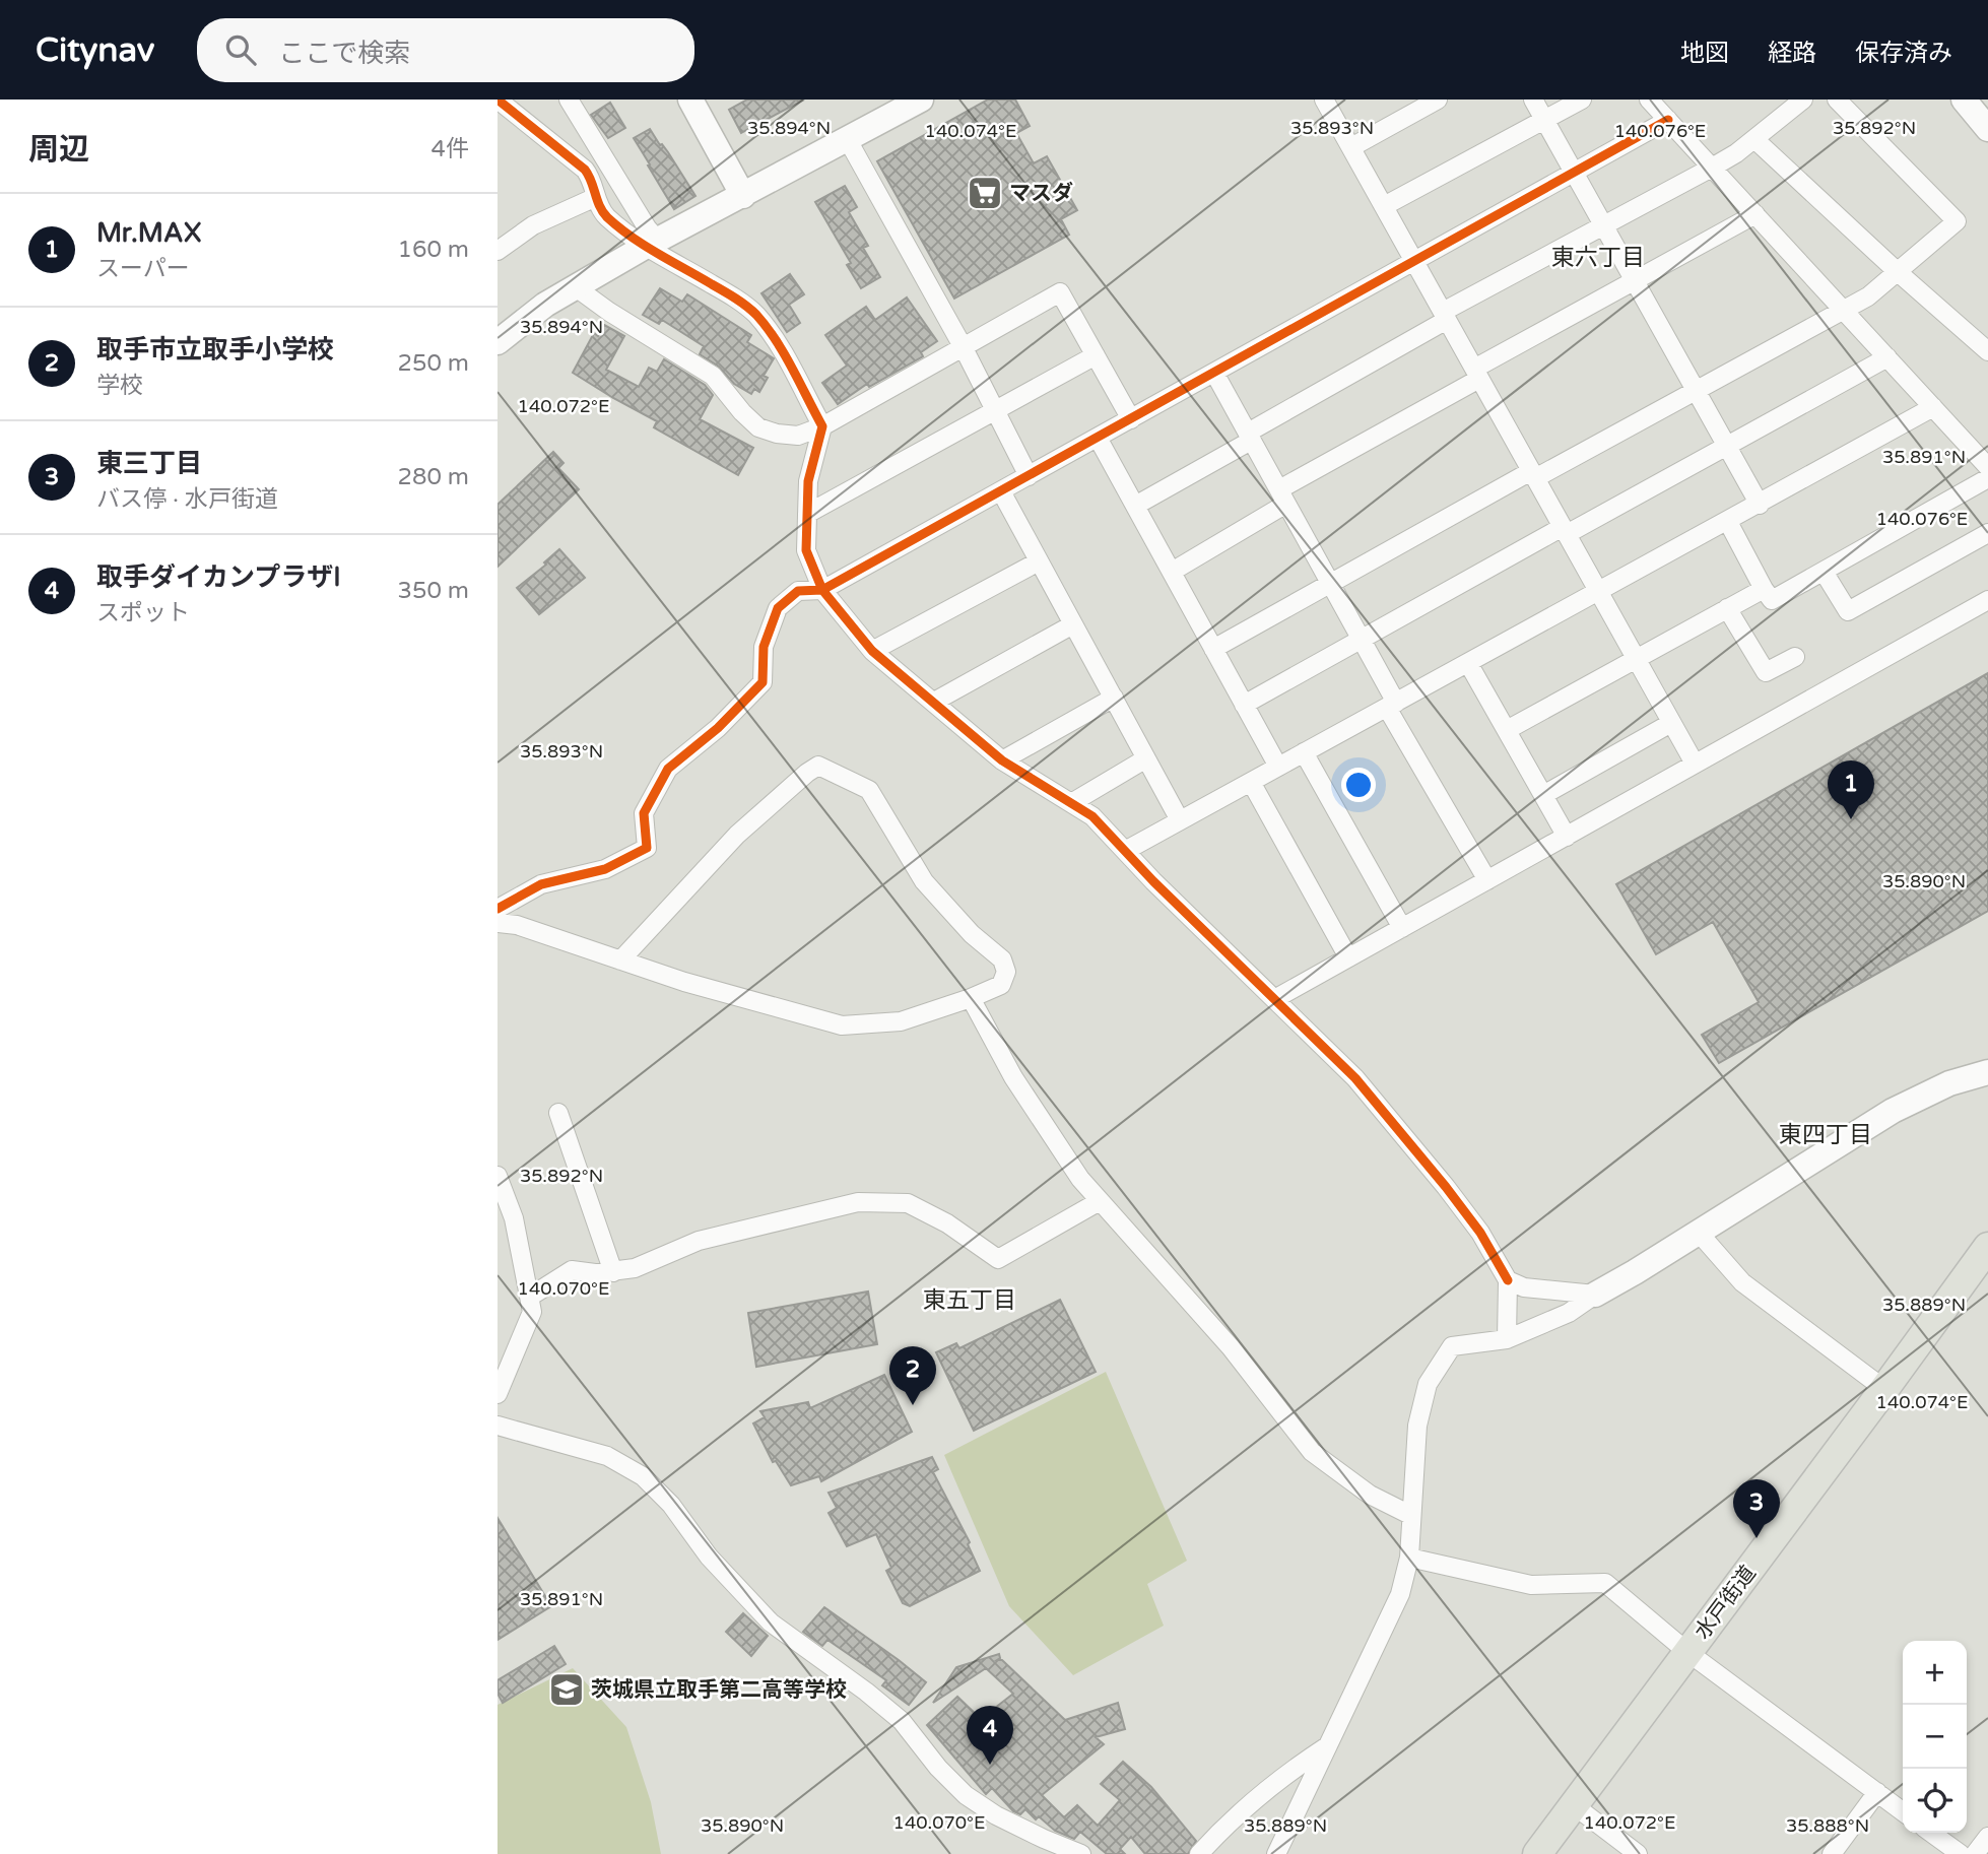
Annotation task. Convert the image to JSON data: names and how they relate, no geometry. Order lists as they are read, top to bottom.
{
  "streets": {
    "main road": ["水戸街道"]
  },
  "districts": ["東六丁目", "東四丁目", "東五丁目"],
  "places": {
    "supermarket": ["マスダ"],
    "school or university": ["茨城県立取手第二高等学校"]
  },
  "page": {
    "header": "Citynav",
    "search": "ここで検索",
    "nav": ["地図", "経路", "保存済み"],
    "heading": ["周辺", "4件"],
    "list": [
      {
        "mark": "1",
        "name": "Mr.MAX",
        "note": "スーパー",
        "value": "160 m"
      },
      {
        "mark": "2",
        "name": "取手市立取手小学校",
        "note": "学校",
        "value": "250 m"
      },
      {
        "mark": "3",
        "name": "東三丁目",
        "note": "バス停 · 水戸街道",
        "value": "280 m"
      },
      {
        "mark": "4",
        "name": "取手ダイカンプラザI",
        "note": "スポット",
        "value": "350 m"
      }
    ],
    "pins": [
      "1",
      "2",
      "3",
      "4"
    ],
    "map_buttons": ["+", "−"]
  },
  "coordinates": [
    "35.894°N",
    "35.893°N",
    "35.892°N",
    "140.076°E",
    "140.074°E",
    "140.072°E",
    "35.891°N",
    "35.890°N",
    "140.070°E",
    "35.889°N",
    "35.888°N"
  ]
}
